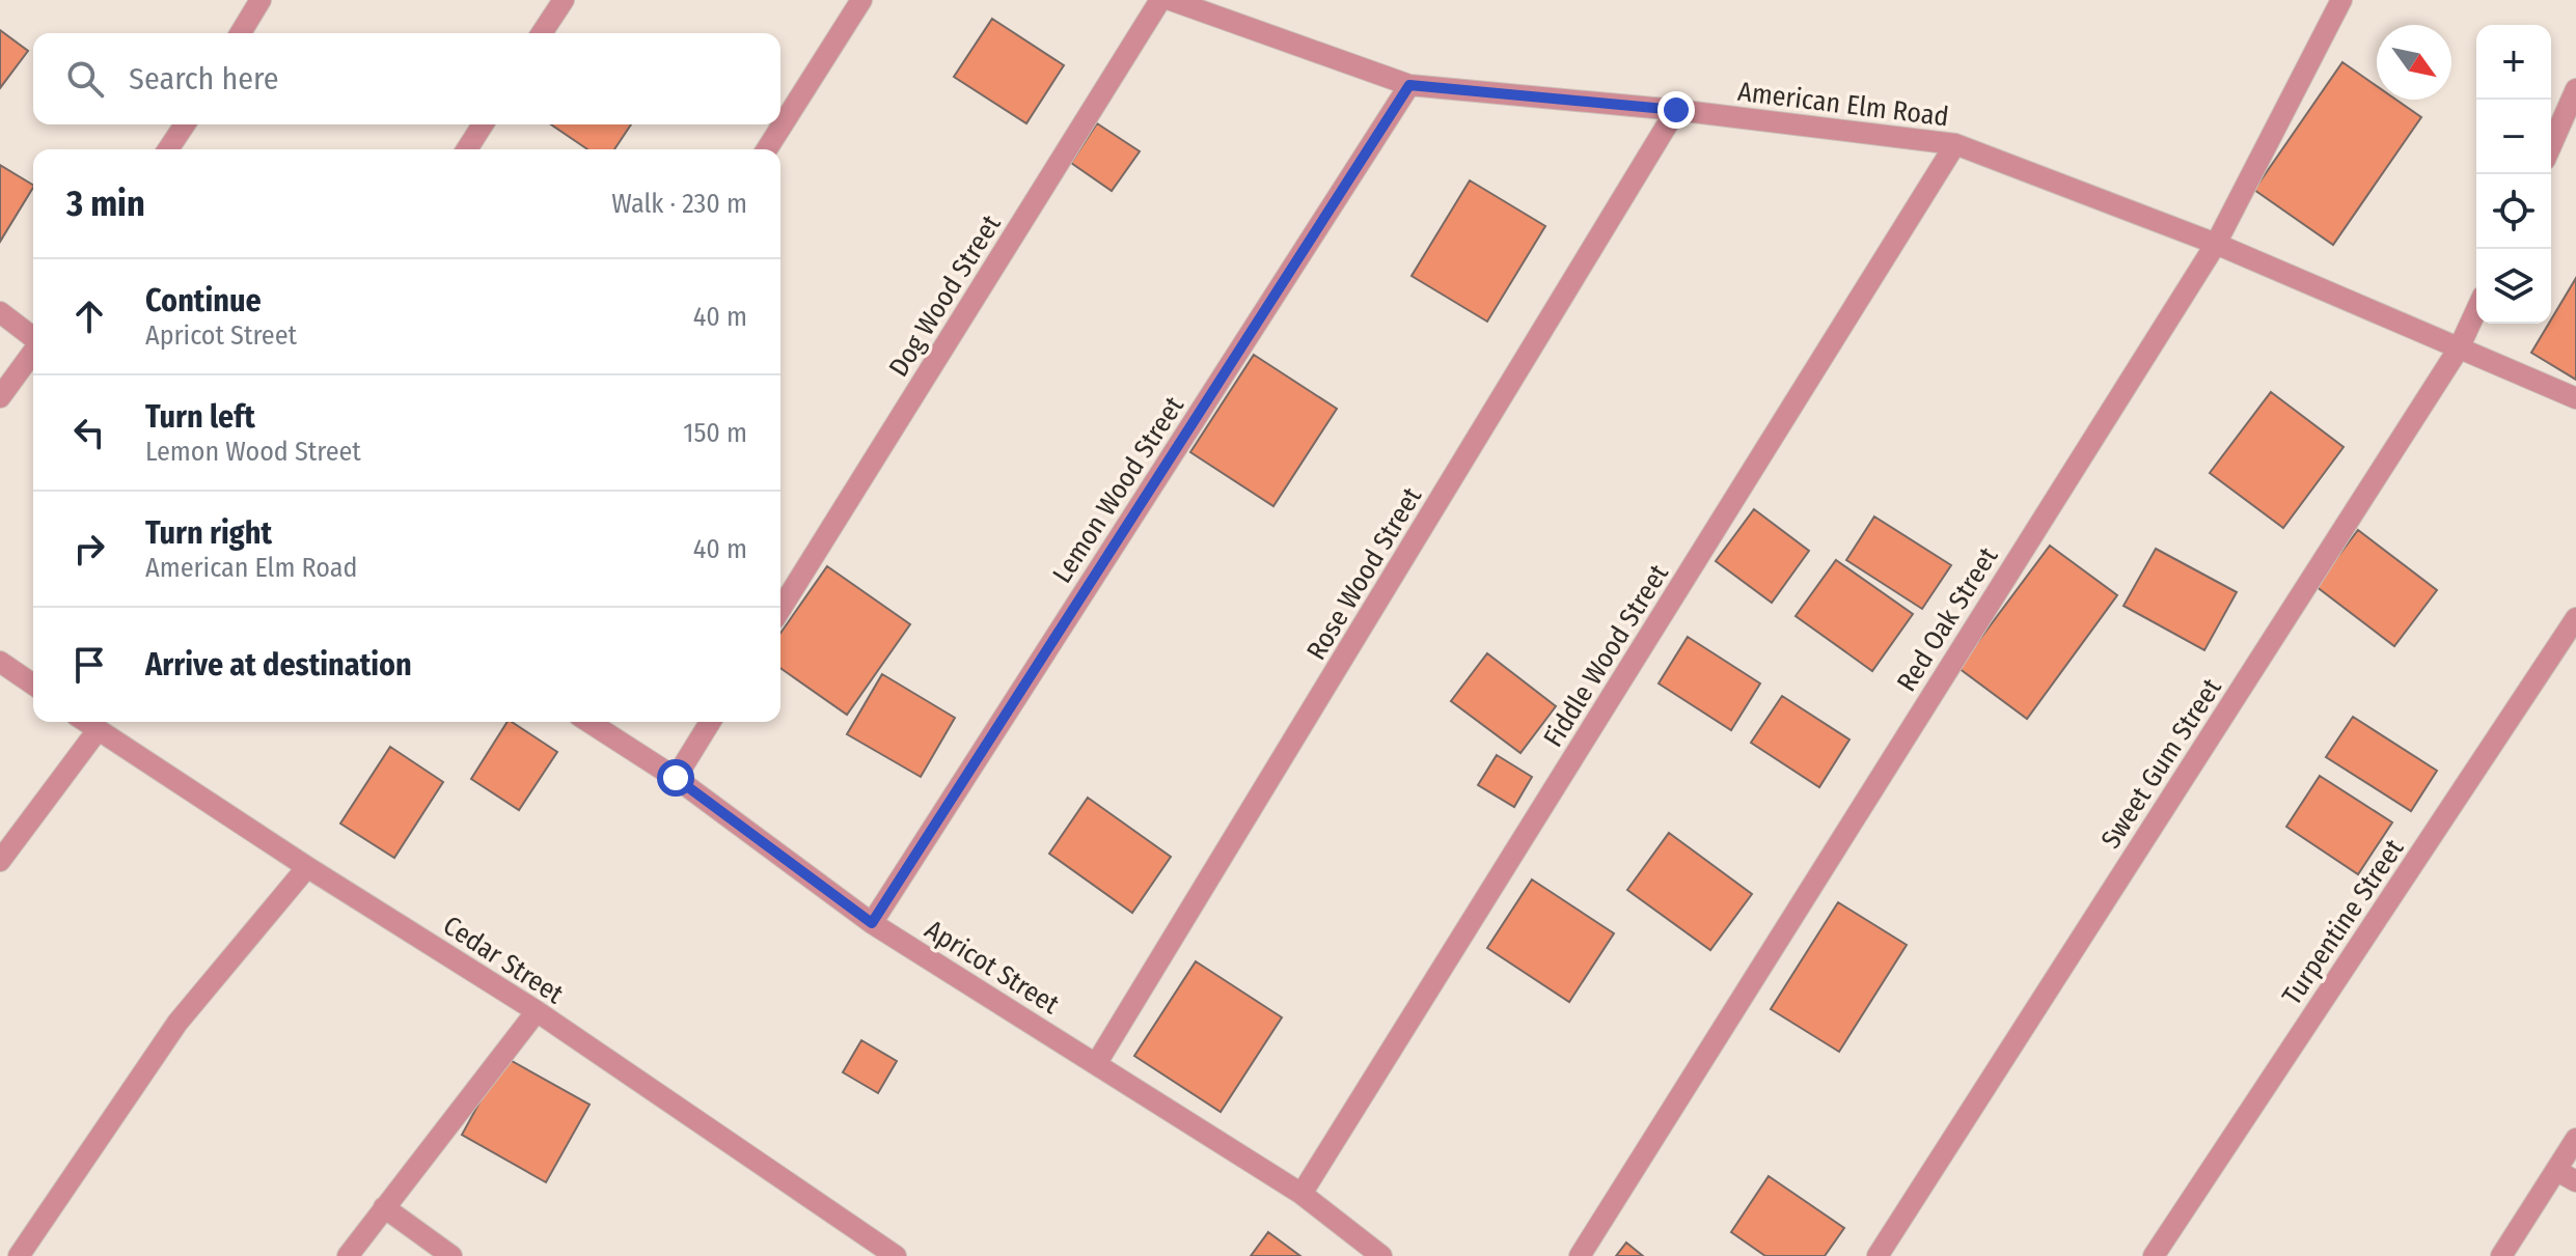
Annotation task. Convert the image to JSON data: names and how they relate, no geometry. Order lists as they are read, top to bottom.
{
  "streets": {
    "street": [
      "American Elm Road",
      "Dog Wood Street",
      "Lemon Wood Street",
      "Rose Wood Street",
      "Red Oak Street",
      "Fiddle Wood Street",
      "Sweet Gum Street",
      "Turpentine Street",
      "Cedar Street",
      "Apricot Street"
    ]
  },
  "crossings": [
    ["American Elm Road", "Lemon Wood Street"],
    ["American Elm Road", "Rose Wood Street"],
    ["American Elm Road", "Red Oak Street"],
    ["American Elm Road", "Fiddle Wood Street"],
    ["American Elm Road", "Sweet Gum Street"],
    ["Lemon Wood Street", "Apricot Street"],
    ["Rose Wood Street", "Apricot Street"],
    ["Fiddle Wood Street", "Apricot Street"]
  ],
  "north": "bottom right",
  "page": {
    "map_buttons": ["+", "−"],
    "search": "Search here",
    "heading": ["3 min", "Walk · 230 m"],
    "list": [
      ["Continue", "Apricot Street", "40 m"],
      ["Turn left", "Lemon Wood Street", "150 m"],
      ["Turn right", "American Elm Road", "40 m"],
      "Arrive at destination"
    ]
  }
}
